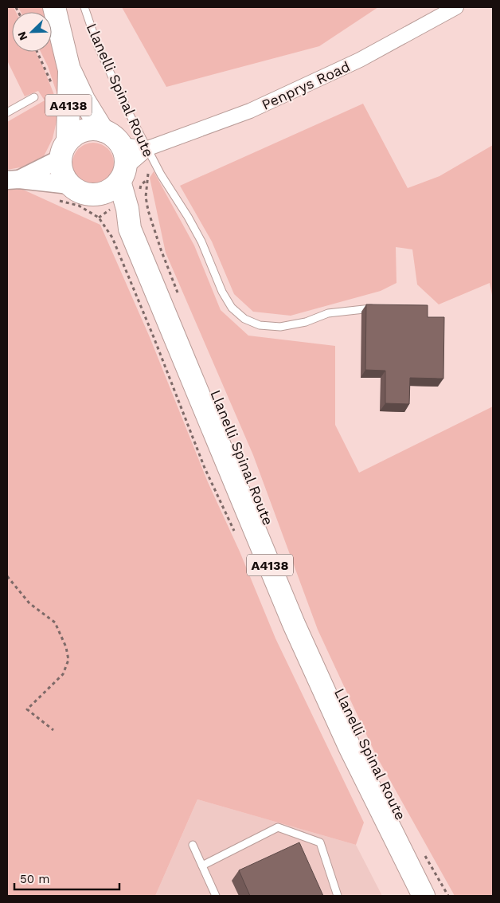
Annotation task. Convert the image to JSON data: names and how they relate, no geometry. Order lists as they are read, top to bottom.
{
  "streets": {
    "highway": ["A4138"],
    "street": ["Penprys Road"],
    "lane": ["Llanelli Spinal Route"]
  },
  "crossings": [
    ["Penprys Road", "Llanelli Spinal Route"],
    ["Penprys Road", "A4138"]
  ],
  "scale_bar": "50 m",
  "north": "bottom left"
}
